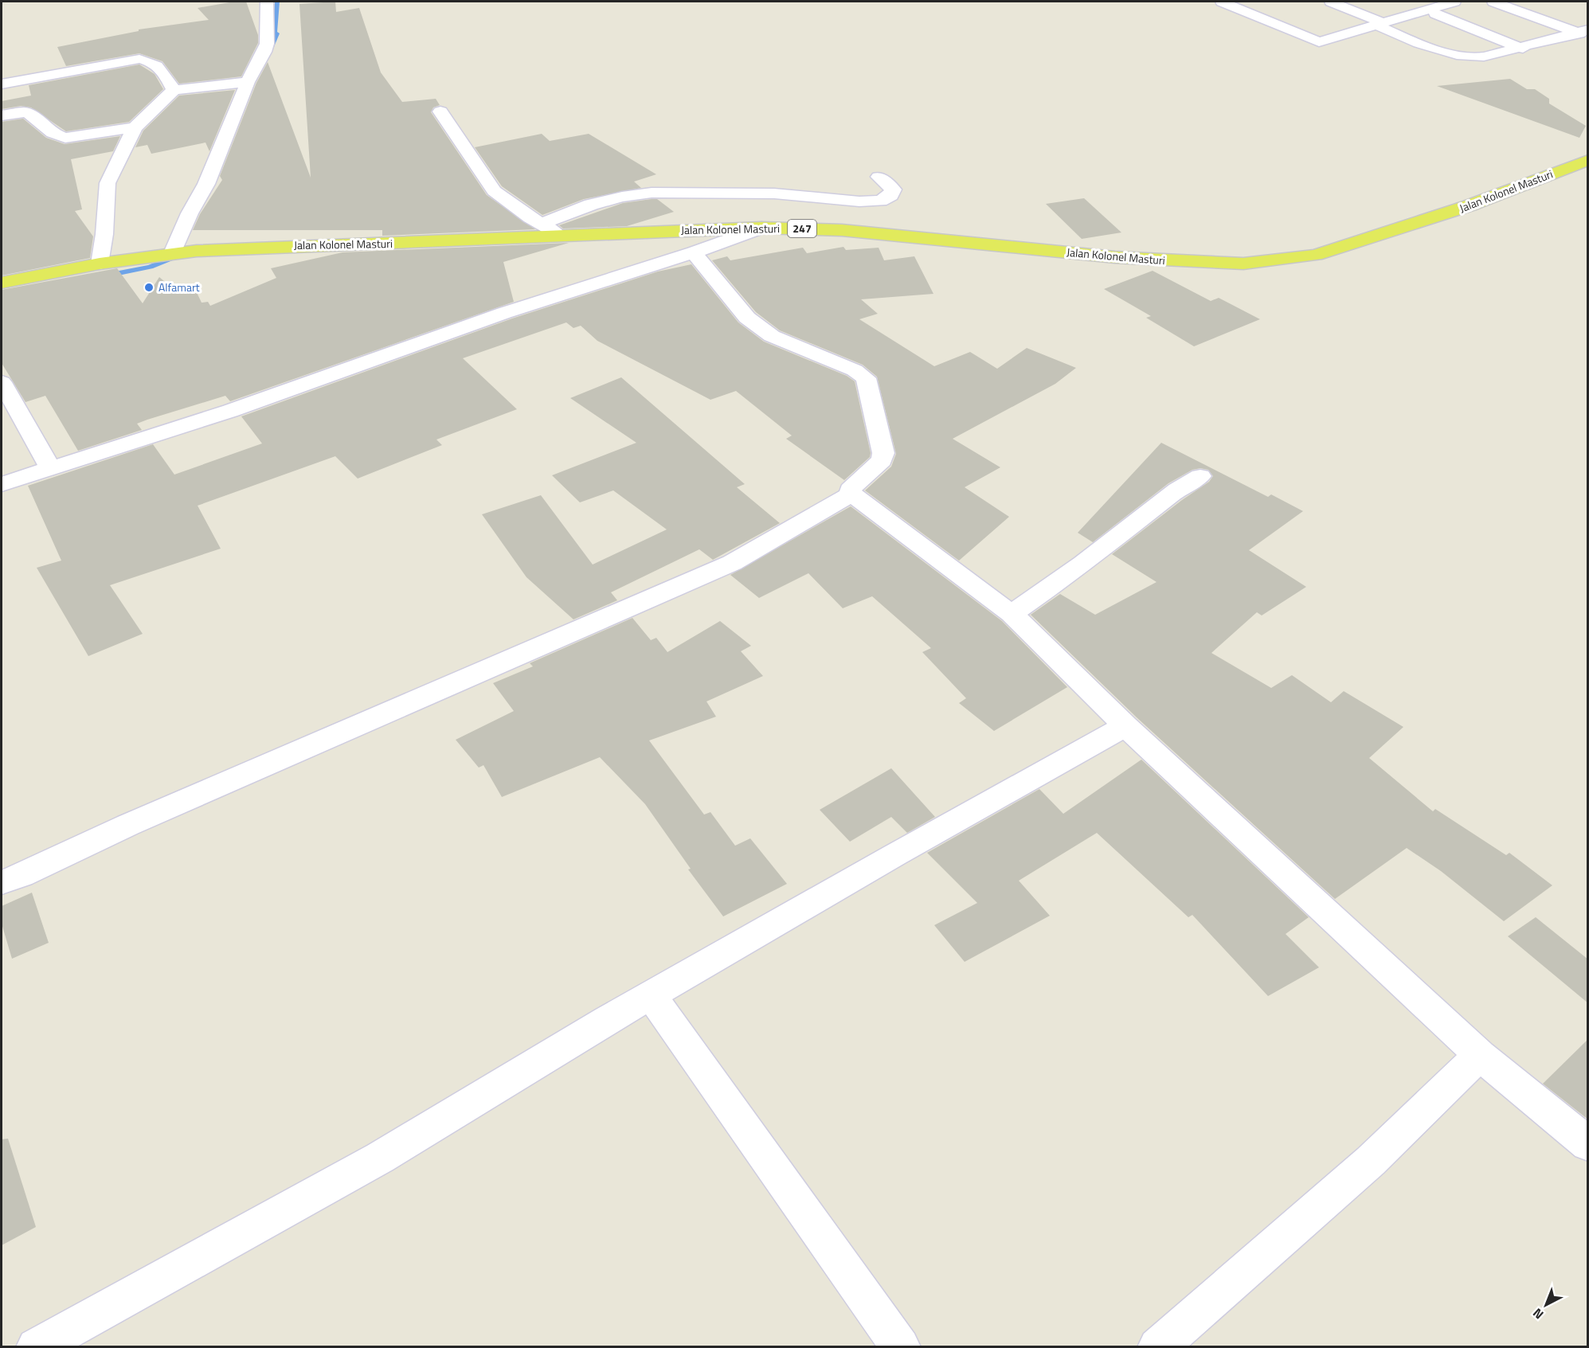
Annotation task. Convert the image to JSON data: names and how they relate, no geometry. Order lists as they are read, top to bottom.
{
  "streets": {
    "main road": ["Jalan Kolonel Masturi", "247"]
  },
  "places": ["Alfamart"],
  "north": "bottom left"
}
